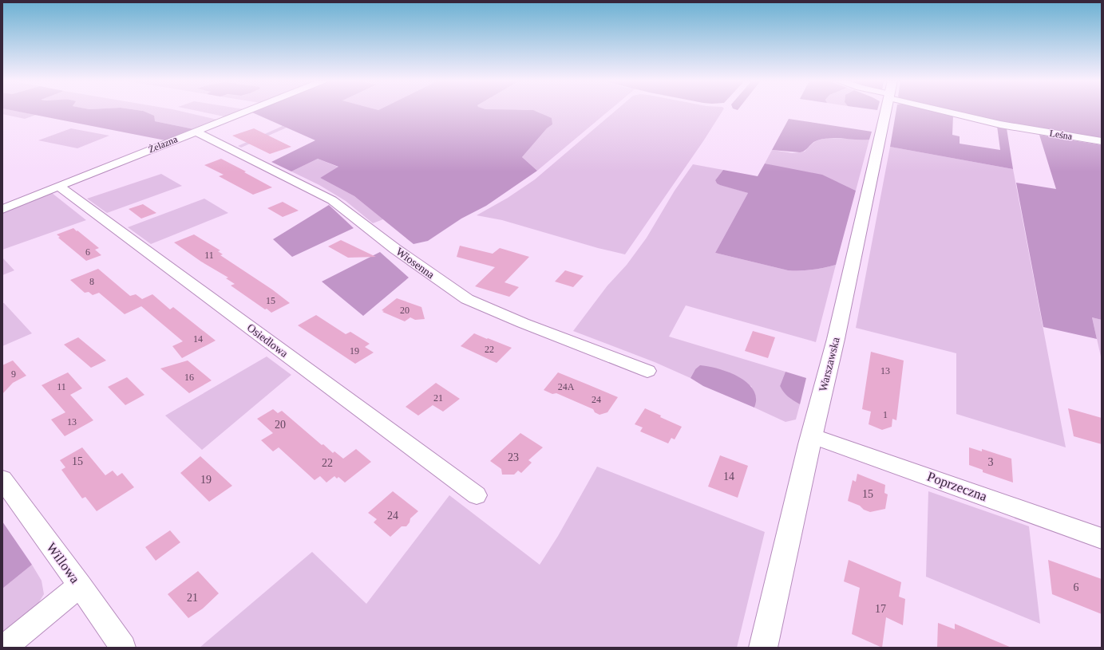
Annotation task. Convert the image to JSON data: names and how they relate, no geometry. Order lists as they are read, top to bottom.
{
  "streets": {
    "street": [
      "Leśna",
      "Żelazna",
      "Wiosenna",
      "Osiedlowa",
      "Warszawska",
      "Poprzeczna",
      "Willowa"
    ]
  },
  "crossings": [
    ["Żelazna", "Wiosenna"],
    ["Żelazna", "Osiedlowa"],
    ["Warszawska", "Poprzeczna"]
  ],
  "house_numbers": [
    "6",
    "11",
    "8",
    "15",
    "20",
    "14",
    "22",
    "19",
    "13",
    "9",
    "16",
    "11",
    "24A",
    "21",
    "24",
    "1",
    "13",
    "20",
    "23",
    "15",
    "3",
    "22",
    "14",
    "19",
    "15",
    "24",
    "6",
    "21",
    "17"
  ]
}
